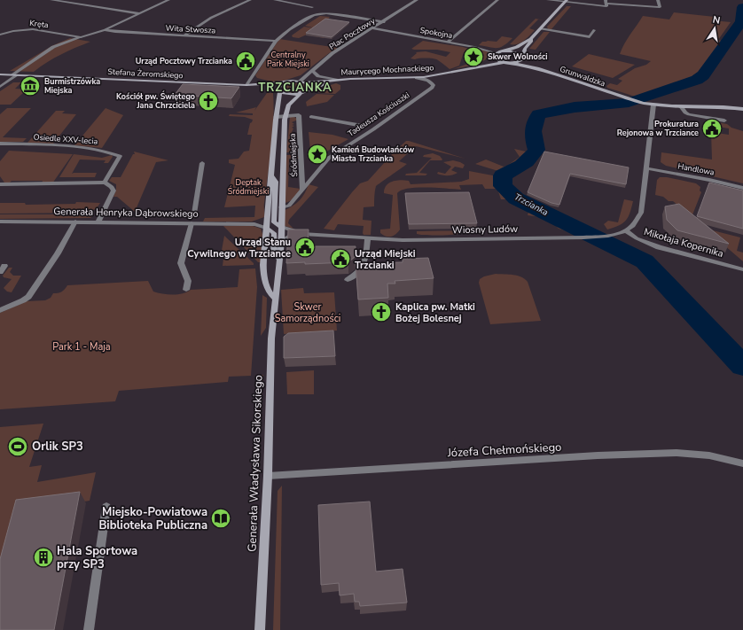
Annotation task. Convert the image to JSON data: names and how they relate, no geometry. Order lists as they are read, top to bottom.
{
  "streets": {
    "main road": [
      "Maurycego Mochnackiego",
      "Stefana Żeromskiego",
      "Grunwaldzka",
      "Generała Władysława Sikorskiego"
    ],
    "street": [
      "Kręta",
      "Wita Stwosza",
      "Spokojna",
      "Plac Pocztowy",
      "Tadeusza Kościuszki",
      "Osiedle XXV-lecia",
      "Śródmiejska",
      "Handlowa",
      "Generała Henryka Dąbrowskiego",
      "Wiosny Ludów",
      "Mikołaja Kopernika",
      "Józefa Chełmońskiego"
    ]
  },
  "crossings": [
    ["Wita Stwosza", "Plac Pocztowy"],
    ["Spokojna", "Plac Pocztowy"],
    ["Spokojna", "Maurycego Mochnackiego"],
    ["Plac Pocztowy", "Maurycego Mochnackiego"],
    ["Plac Pocztowy", "Stefana Żeromskiego"],
    ["Maurycego Mochnackiego", "Stefana Żeromskiego"],
    ["Maurycego Mochnackiego", "Grunwaldzka"],
    ["Maurycego Mochnackiego", "Tadeusza Kościuszki"],
    ["Maurycego Mochnackiego", "Generała Władysława Sikorskiego"],
    ["Stefana Żeromskiego", "Generała Władysława Sikorskiego"],
    ["Grunwaldzka", "Mikołaja Kopernika"],
    ["Tadeusza Kościuszki", "Śródmiejska"],
    ["Śródmiejska", "Generała Władysława Sikorskiego"],
    ["Handlowa", "Mikołaja Kopernika"],
    ["Wiosny Ludów", "Mikołaja Kopernika"],
    ["Wiosny Ludów", "Generała Władysława Sikorskiego"],
    ["Józefa Chełmońskiego", "Generała Władysława Sikorskiego"]
  ],
  "districts": ["TRZCIANKA"],
  "water": ["Trzcianka"],
  "parks": [
    "Centralny Park Miejski",
    "Deptak Śródmiejski",
    "Skwer Samorządności",
    "Park 1 - Maja"
  ],
  "places": {
    "place": ["Skwer Wolności", "Kamień Budowlańców Miasta Trzcianka"],
    "public building": [
      "Urząd Pocztowy Trzcianka",
      "Prokuratura Rejonowa w Trzciance",
      "Urząd Stanu Cywilnego w Trzciance",
      "Urząd Miejski Trzcianki"
    ],
    "museum": ["Burmistrzówka Miejska"],
    "church": ["Kościół pw. Świętego Jana Chrzciciela", "Kaplica pw. Matki Bożej Bolesnej"],
    "sports": ["Orlik SP3"],
    "library": ["Miejsko-Powiatowa Biblioteka Publiczna"],
    "building": ["Hala Sportowa przy SP3"]
  },
  "north": "top"
}
